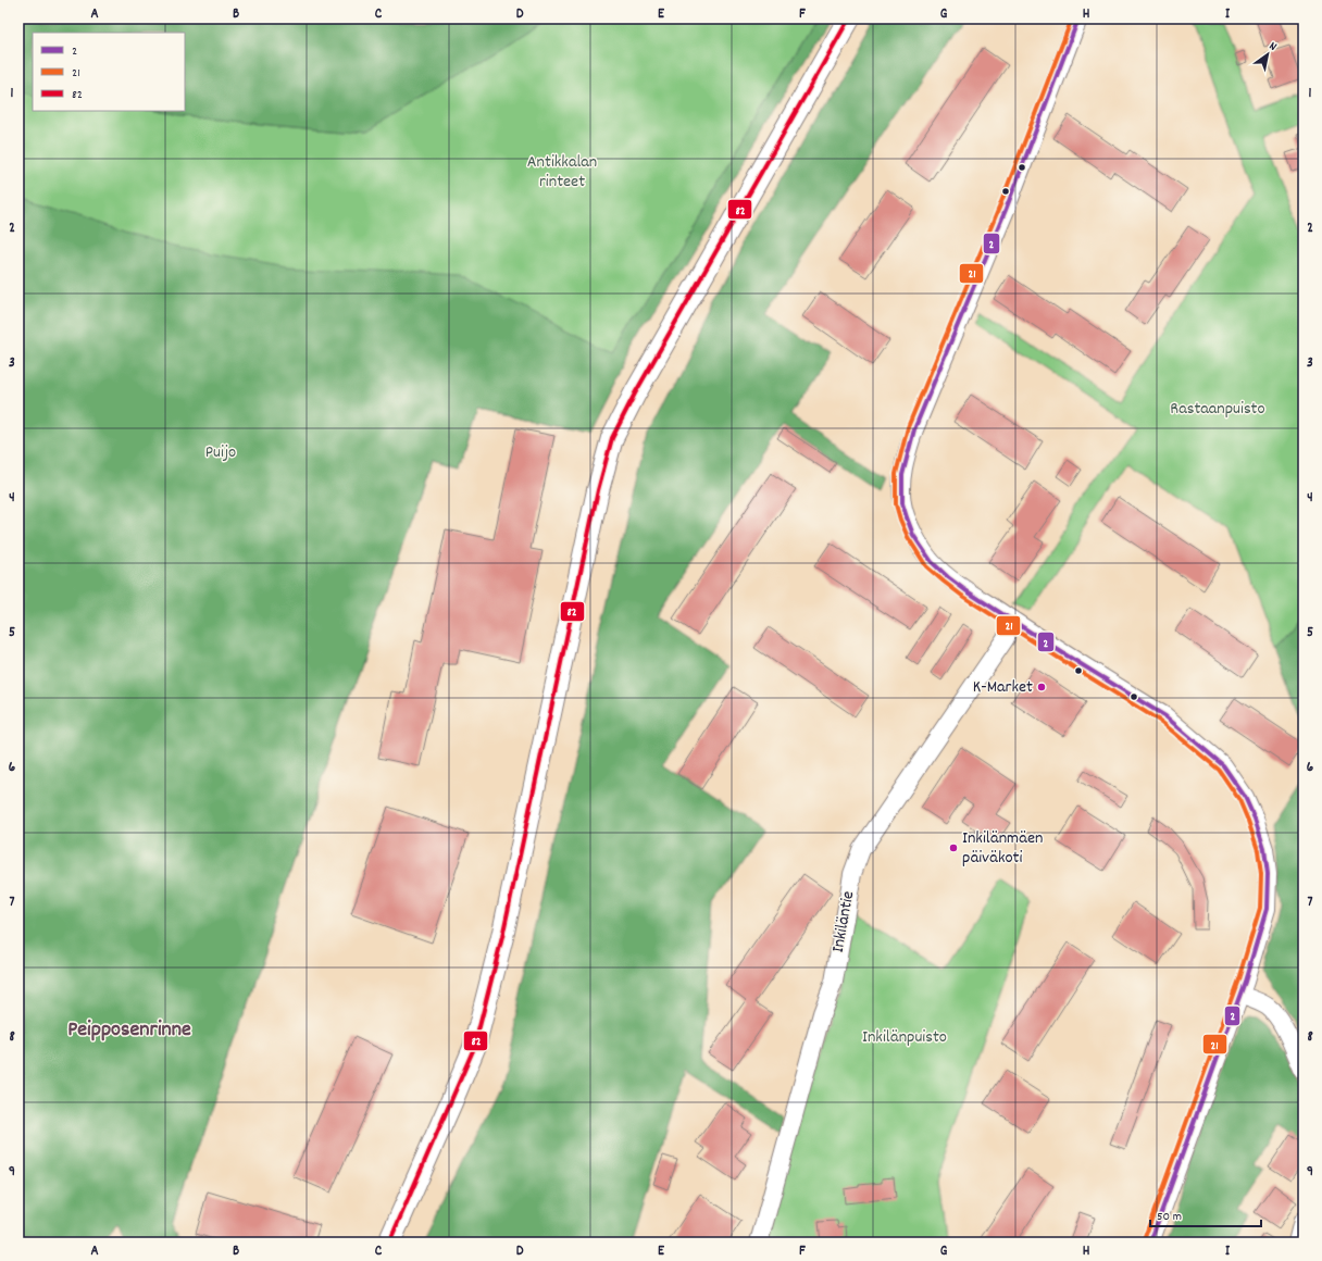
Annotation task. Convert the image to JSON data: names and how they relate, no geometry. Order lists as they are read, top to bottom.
{
  "streets": {
    "street": ["Inkiläntie"]
  },
  "districts": ["Peipposenrinne"],
  "parks": [
    "Antikkalan rinteet",
    "Rastaanpuisto",
    "Puijo",
    "Inkilänpuisto"
  ],
  "places": ["K-Market", "Inkilänmäen päiväkoti"],
  "lines": ["transit line 2", "transit line 21", "transit line 82"],
  "legend": ["2", "21", "82"],
  "scale_bar": "50 m",
  "north": "top right",
  "grid": {
    "columns": [
      "A",
      "B",
      "C",
      "D",
      "E",
      "F",
      "G",
      "H",
      "I"
    ],
    "rows": [
      "1",
      "2",
      "3",
      "4",
      "5",
      "6",
      "7",
      "8",
      "9"
    ]
  }
}
